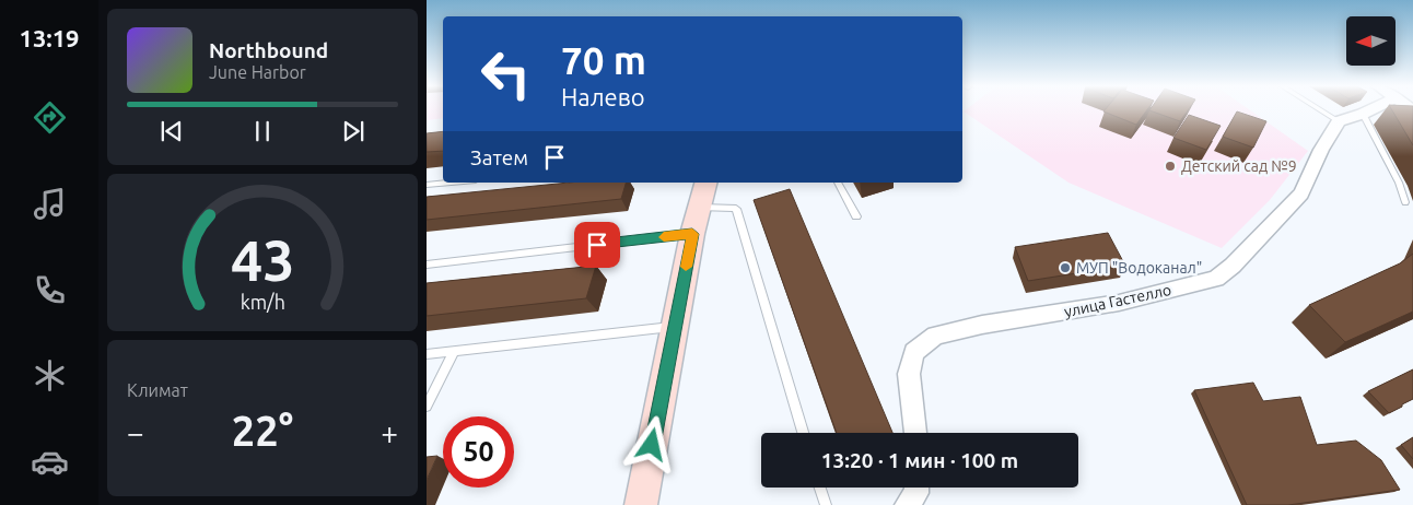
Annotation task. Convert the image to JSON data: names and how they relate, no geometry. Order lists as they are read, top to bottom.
{
  "streets": {
    "street": ["улица Гастелло"]
  },
  "places": ["Детский сад №9", "МУП \"Водоканал\""],
  "north": "left",
  "page": {
    "tabs": "13:19",
    "turn": ["70 m", "Налево"],
    "song": ["Northbound", "June Harbor"],
    "then": "Затем",
    "tile": "Климат",
    "heat": ["−", "22°", "+"],
    "limit": "50",
    "trip": "13:20 · 1 мин · 100 m",
    "gauge": ["43", "km/h"]
  }
}
